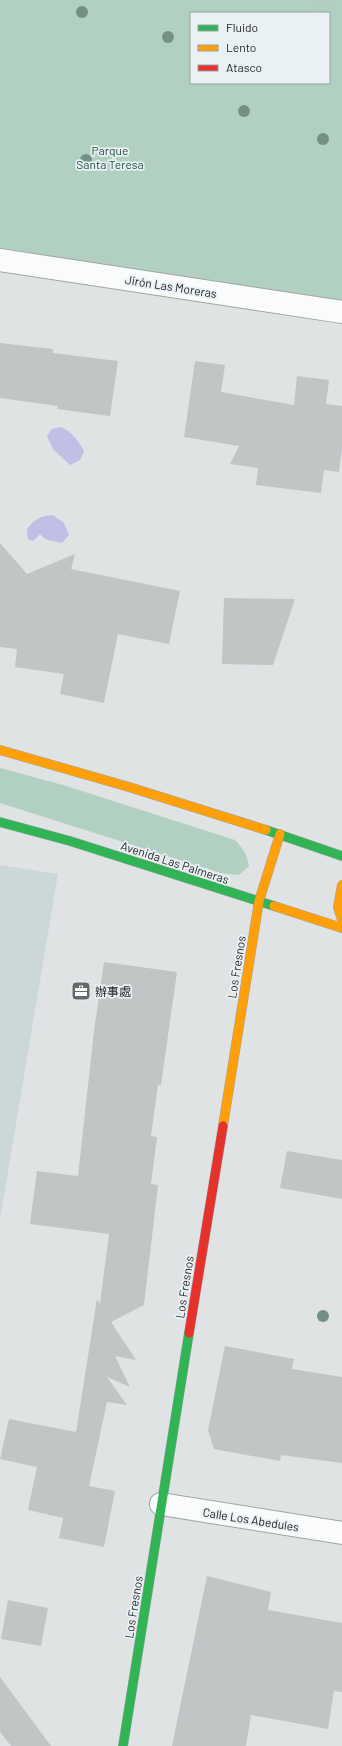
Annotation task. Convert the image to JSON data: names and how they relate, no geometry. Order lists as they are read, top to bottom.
{
  "streets": {
    "street": [
      "Jirón Las Moreras",
      "Avenida Las Palmeras",
      "Los Fresnos",
      "Calle Los Abedules"
    ]
  },
  "crossings": [
    ["Avenida Las Palmeras", "Los Fresnos"],
    ["Los Fresnos", "Calle Los Abedules"]
  ],
  "parks": ["Parque Santa Teresa"],
  "places": {
    "office": ["辦事處"]
  },
  "legend": ["Fluido", "Lento", "Atasco"]
}
